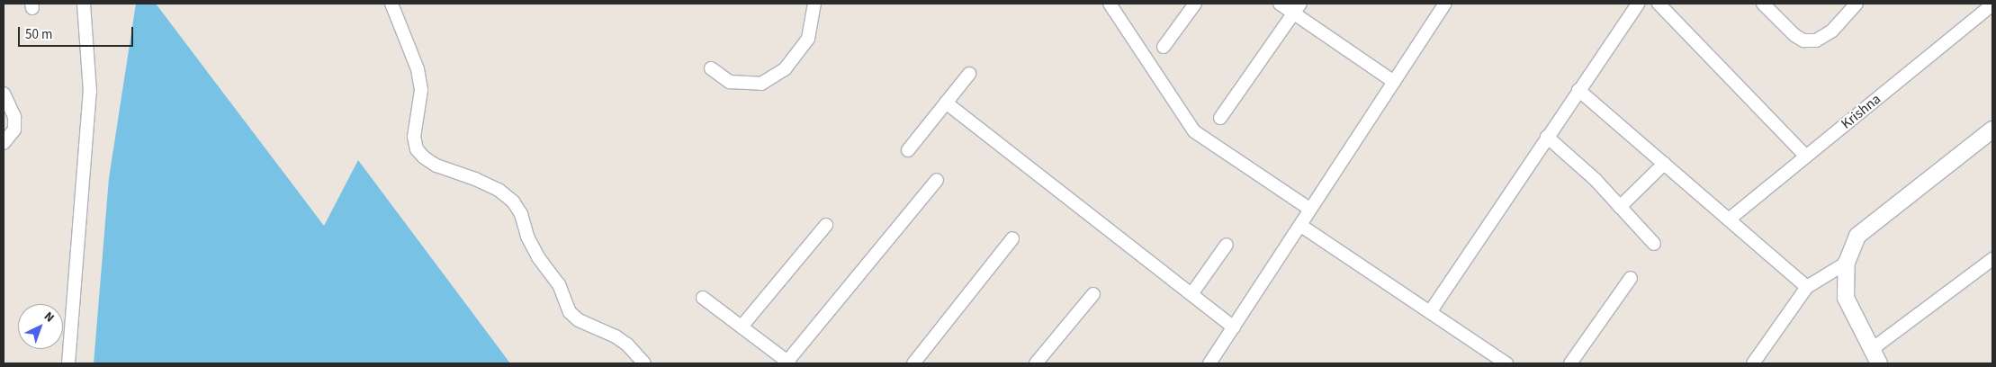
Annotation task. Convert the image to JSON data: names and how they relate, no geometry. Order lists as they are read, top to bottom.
{
  "streets": {
    "street": ["Krishna"]
  },
  "scale_bar": "50 m",
  "north": "top right"
}
